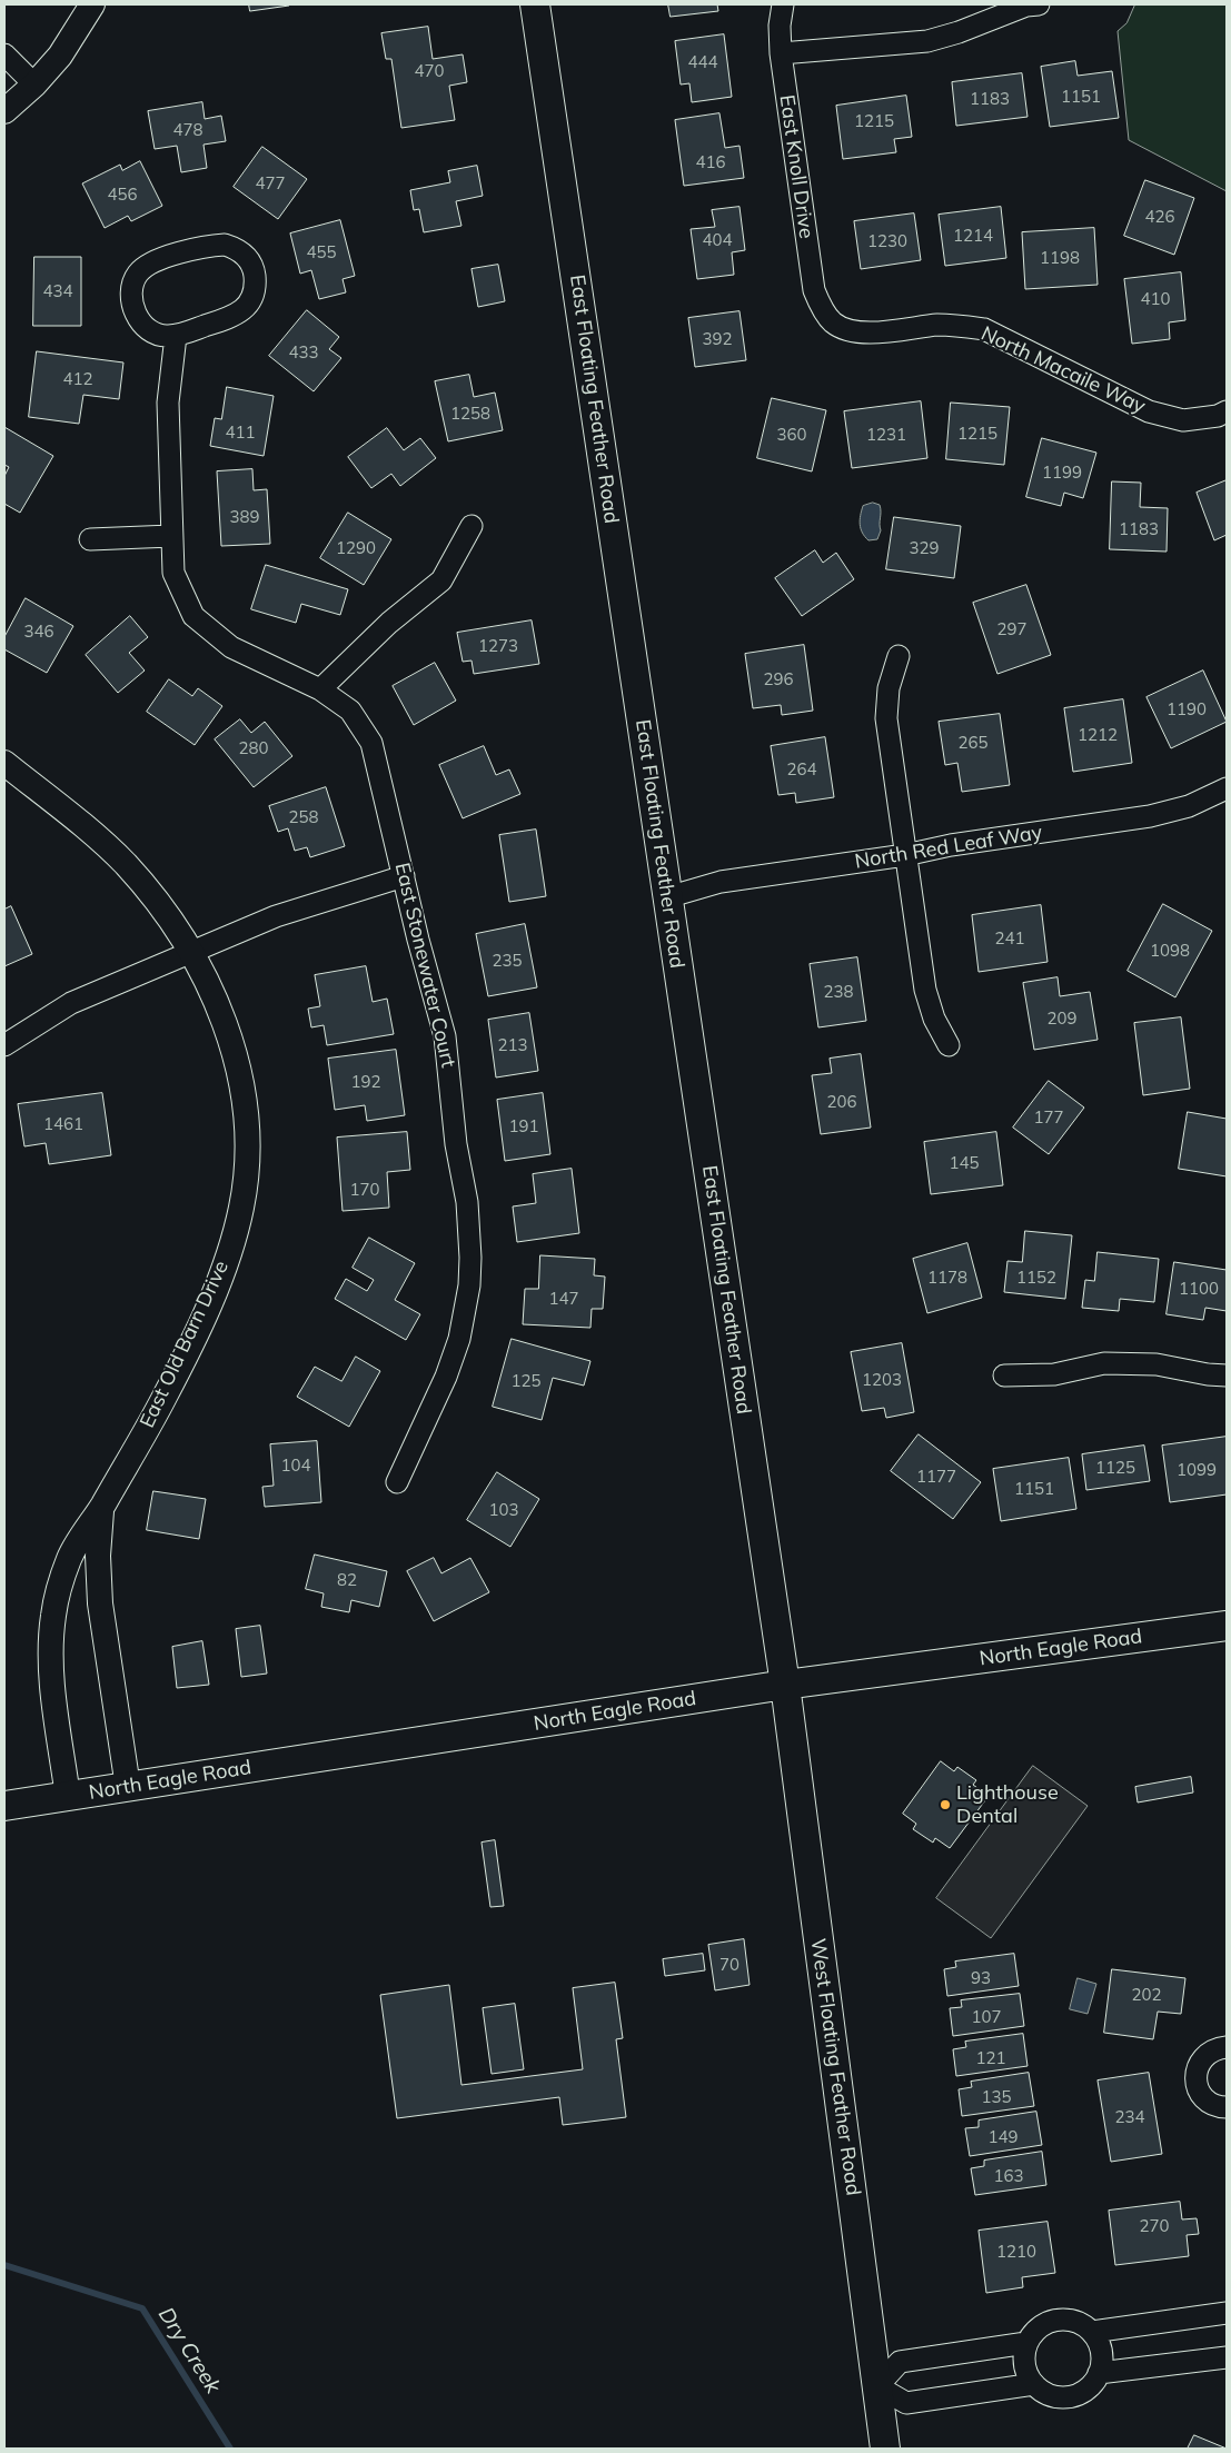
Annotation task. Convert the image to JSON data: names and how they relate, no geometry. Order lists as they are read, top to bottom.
{
  "streets": {
    "main road": ["East Floating Feather Road", "North Eagle Road", "West Floating Feather Road"],
    "street": [
      "East Knoll Drive",
      "North Macaile Way",
      "North Red Leaf Way",
      "East Stonewater Court",
      "East Old Barn Drive"
    ]
  },
  "crossings": [
    ["East Knoll Drive", "North Macaile Way"],
    ["East Floating Feather Road", "North Red Leaf Way"],
    ["East Floating Feather Road", "North Eagle Road"],
    ["East Floating Feather Road", "West Floating Feather Road"],
    ["East Old Barn Drive", "North Eagle Road"],
    ["North Eagle Road", "West Floating Feather Road"]
  ],
  "water": ["Dry Creek"],
  "places": ["Lighthouse Dental"],
  "house_numbers": [
    "444",
    "470",
    "1151",
    "1183",
    "1215",
    "478",
    "416",
    "477",
    "456",
    "426",
    "1214",
    "404",
    "1230",
    "455",
    "1198",
    "434",
    "410",
    "392",
    "433",
    "412",
    "1258",
    "411",
    "1215",
    "360",
    "1231",
    "1199",
    "389",
    "1183",
    "1290",
    "329",
    "297",
    "346",
    "1273",
    "296",
    "1190",
    "1212",
    "265",
    "280",
    "264",
    "258",
    "241",
    "1098",
    "235",
    "238",
    "209",
    "213",
    "192",
    "206",
    "177",
    "1461",
    "191",
    "145",
    "170",
    "1178",
    "1152",
    "1100",
    "147",
    "1203",
    "125",
    "104",
    "1125",
    "1099",
    "1177",
    "1151",
    "103",
    "82",
    "70",
    "93",
    "202",
    "107",
    "121",
    "135",
    "234",
    "149",
    "163",
    "270",
    "1210"
  ]
}
